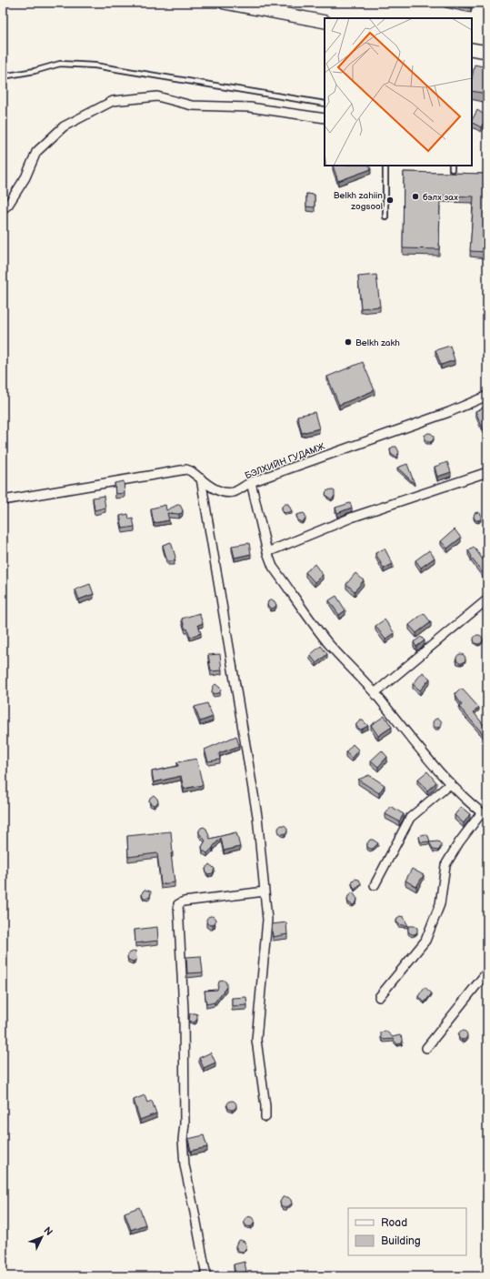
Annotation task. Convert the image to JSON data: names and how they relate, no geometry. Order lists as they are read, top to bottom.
{
  "streets": {
    "street": ["БЭЛХИЙН ГУДАМЖ"]
  },
  "places": ["бэлх зах", "Belkh zahiin zogsool", "Belkh zakh"],
  "legend": ["Road", "Building"],
  "north": "top right"
}
